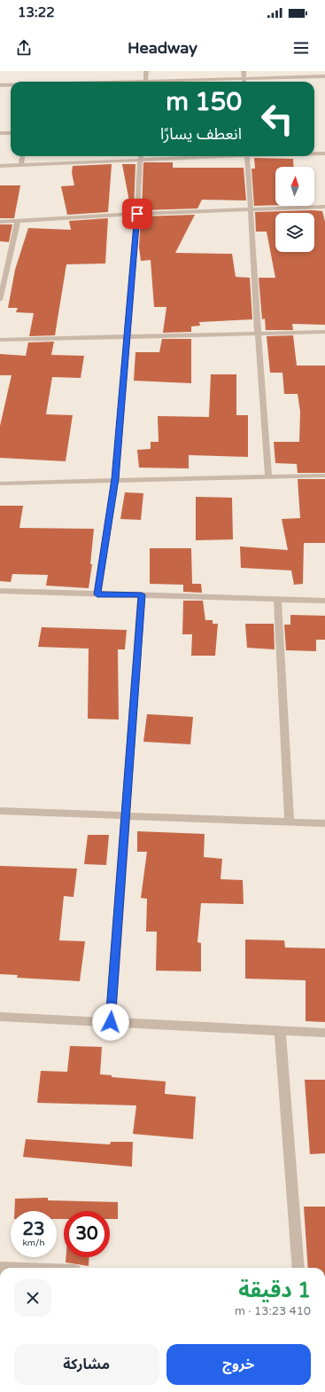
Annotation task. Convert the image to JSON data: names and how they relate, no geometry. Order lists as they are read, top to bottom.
{
  "north": "top",
  "page": {
    "status": "13:22",
    "header": "Headway",
    "turn": ["150 m", "انعطف يسارًا"],
    "speed": "23 km/h",
    "limit": "30",
    "heading": ["1 دقيقة", "410 m · 13:23"],
    "buttons": ["خروج", "مشاركة"]
  }
}
